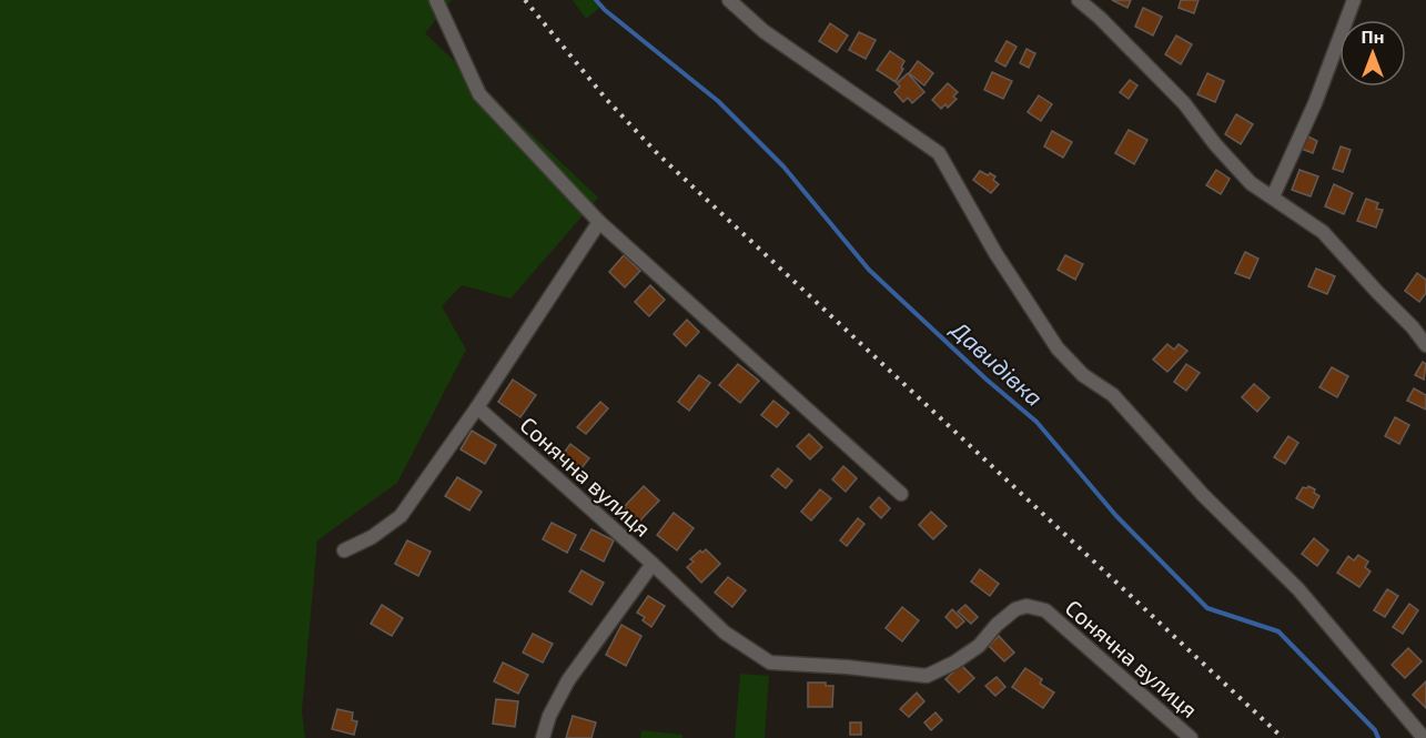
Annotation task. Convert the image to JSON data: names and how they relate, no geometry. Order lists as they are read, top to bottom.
{
  "streets": {
    "street": ["Сонячна вулиця"]
  },
  "water": ["Давидівка"],
  "north": "top"
}
